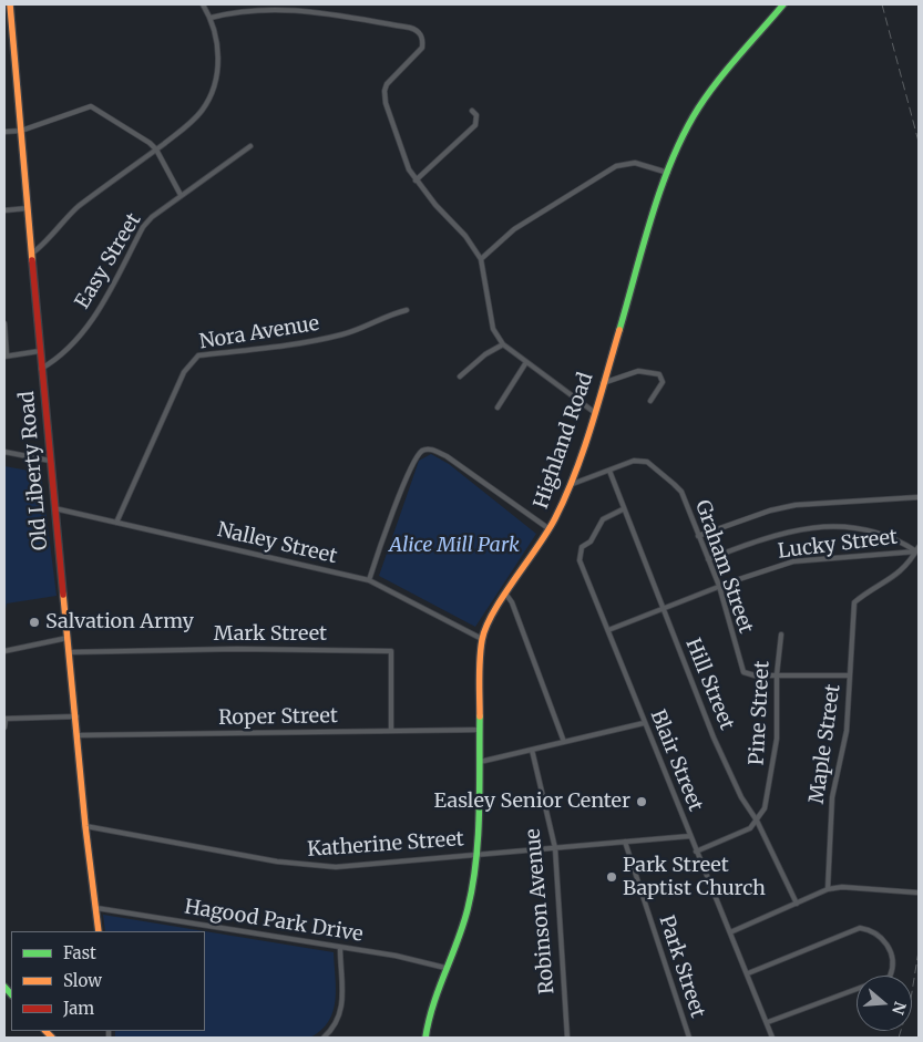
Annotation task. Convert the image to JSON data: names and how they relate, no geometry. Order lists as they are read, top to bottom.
{
  "streets": {
    "street": [
      "Easy Street",
      "Nora Avenue",
      "Highland Road",
      "Old Liberty Road",
      "Nalley Street",
      "Lucky Street",
      "Graham Street",
      "Mark Street",
      "Hill Street",
      "Pine Street",
      "Roper Street",
      "Maple Street",
      "Blair Street",
      "Katherine Street",
      "Robinson Avenue",
      "Hagood Park Drive",
      "Park Street"
    ]
  },
  "crossings": [
    ["Easy Street", "Old Liberty Road"],
    ["Nora Avenue", "Nalley Street"],
    ["Highland Road", "Nalley Street"],
    ["Highland Road", "Graham Street"],
    ["Highland Road", "Roper Street"],
    ["Highland Road", "Katherine Street"],
    ["Highland Road", "Hagood Park Drive"],
    ["Old Liberty Road", "Nalley Street"],
    ["Old Liberty Road", "Mark Street"],
    ["Old Liberty Road", "Roper Street"],
    ["Old Liberty Road", "Katherine Street"],
    ["Old Liberty Road", "Hagood Park Drive"],
    ["Lucky Street", "Graham Street"],
    ["Lucky Street", "Hill Street"],
    ["Lucky Street", "Maple Street"],
    ["Lucky Street", "Blair Street"],
    ["Graham Street", "Hill Street"],
    ["Graham Street", "Pine Street"],
    ["Graham Street", "Maple Street"],
    ["Mark Street", "Roper Street"],
    ["Hill Street", "Pine Street"],
    ["Hill Street", "Blair Street"],
    ["Blair Street", "Katherine Street"],
    ["Katherine Street", "Robinson Avenue"],
    ["Katherine Street", "Park Street"]
  ],
  "parks": ["Alice Mill Park"],
  "places": ["Salvation Army", "Easley Senior Center", "Park Street Baptist Church"],
  "legend": ["Fast", "Slow", "Jam"],
  "north": "right"
}
